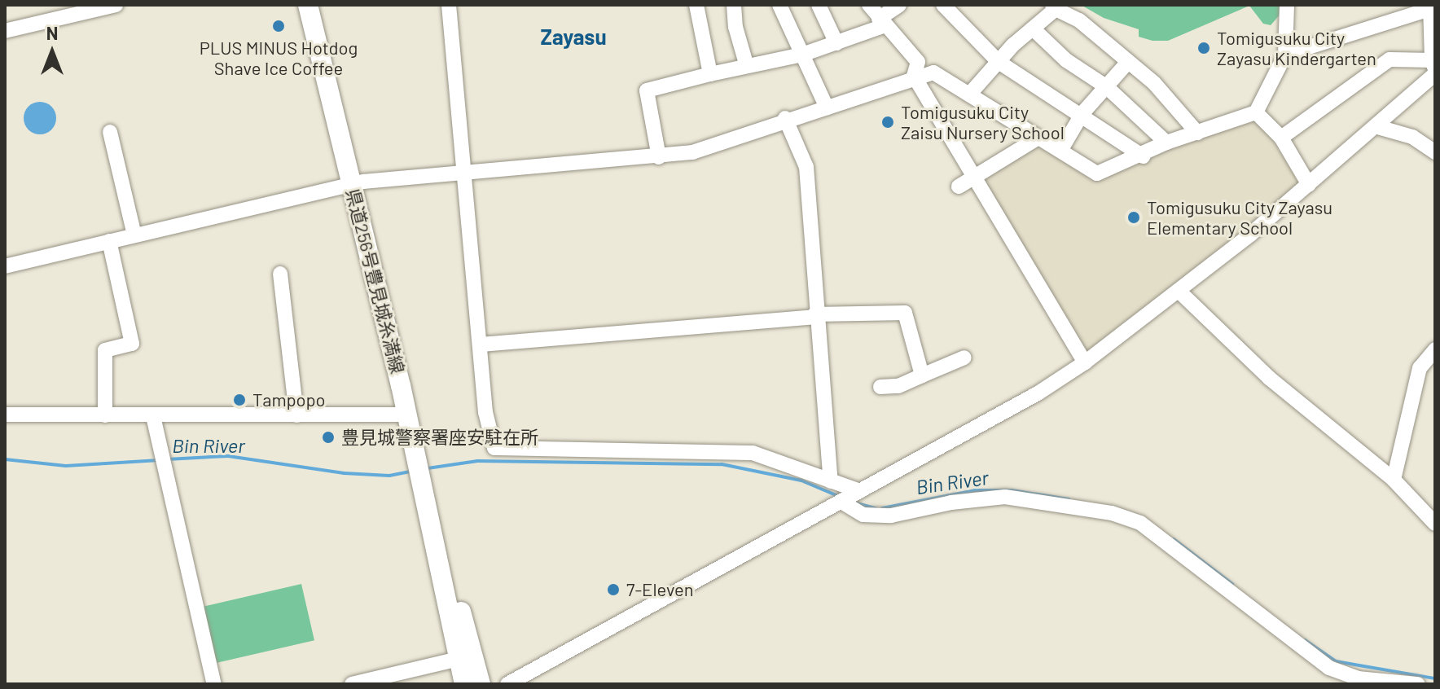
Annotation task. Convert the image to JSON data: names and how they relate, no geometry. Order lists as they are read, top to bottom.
{
  "streets": {
    "main road": ["県道256号豊見城糸満線"]
  },
  "districts": ["Zayasu"],
  "water": ["Bin River"],
  "places": [
    "PLUS MINUS Hotdog Shave Ice Coffee",
    "Tomigusuku City Zayasu Kindergarten",
    "Tomigusuku City Zaisu Nursery School",
    "Tomigusuku City Zayasu Elementary School",
    "Tampopo",
    "豊見城警察署座安駐在所",
    "7-Eleven"
  ],
  "north": "top"
}
